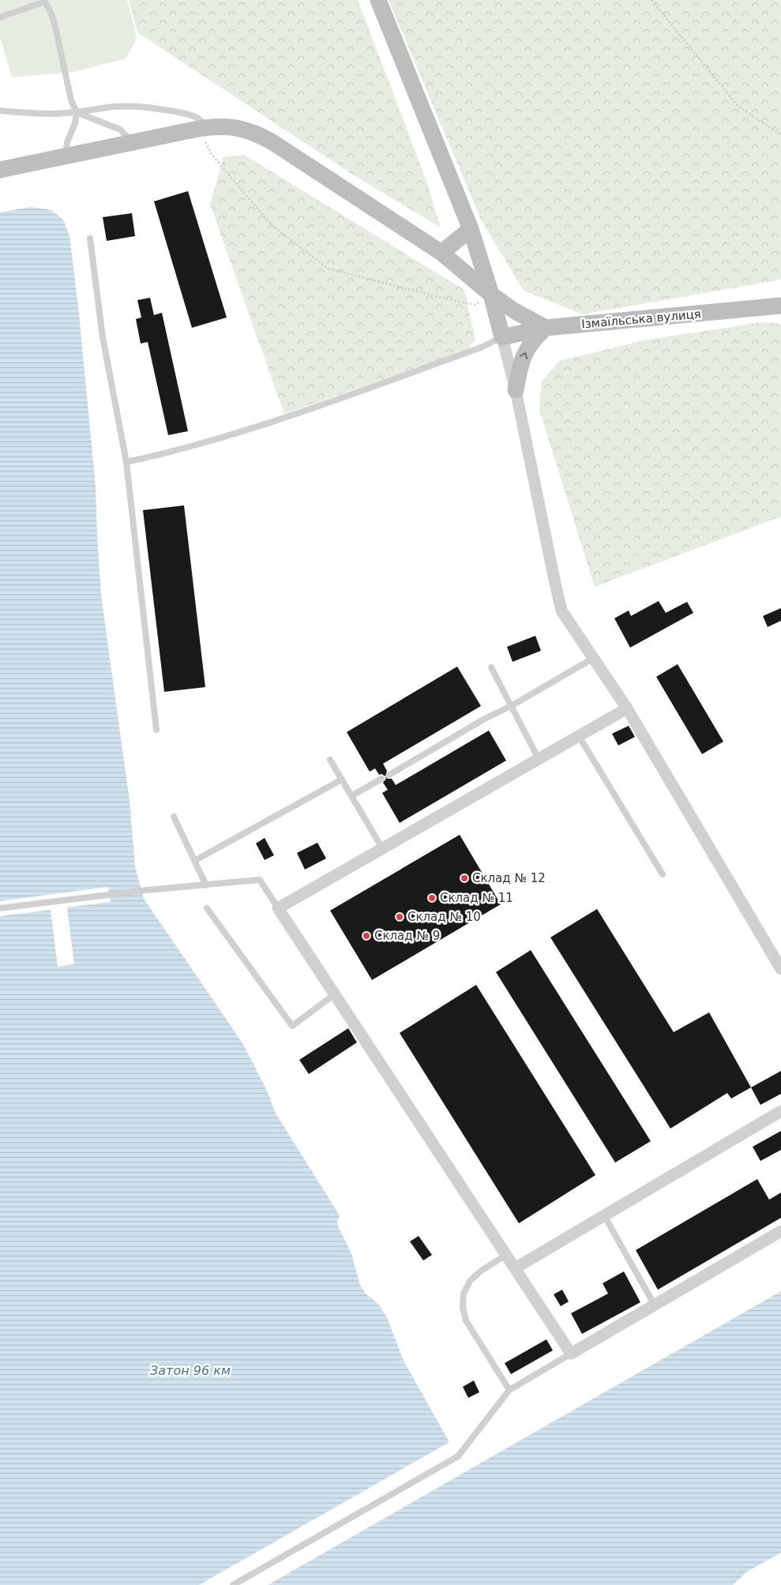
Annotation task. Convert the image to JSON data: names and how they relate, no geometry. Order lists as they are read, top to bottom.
{
  "streets": {
    "street": ["Ізмаїльська вулиця"]
  },
  "water": ["Затон 96 км"],
  "places": [
    "Склад № 12",
    "Склад № 11",
    "Склад № 10",
    "Склад № 9"
  ]
}
